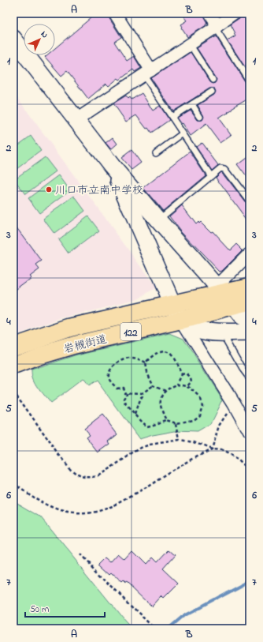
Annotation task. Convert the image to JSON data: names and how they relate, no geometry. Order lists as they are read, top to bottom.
{
  "streets": {
    "highway": ["122", "岩槻街道"]
  },
  "places": ["川口市立南中学校"],
  "scale_bar": "50 m",
  "north": "top right",
  "grid": {
    "columns": ["A", "B"],
    "rows": [
      "1",
      "2",
      "3",
      "4",
      "5",
      "6",
      "7"
    ]
  }
}
